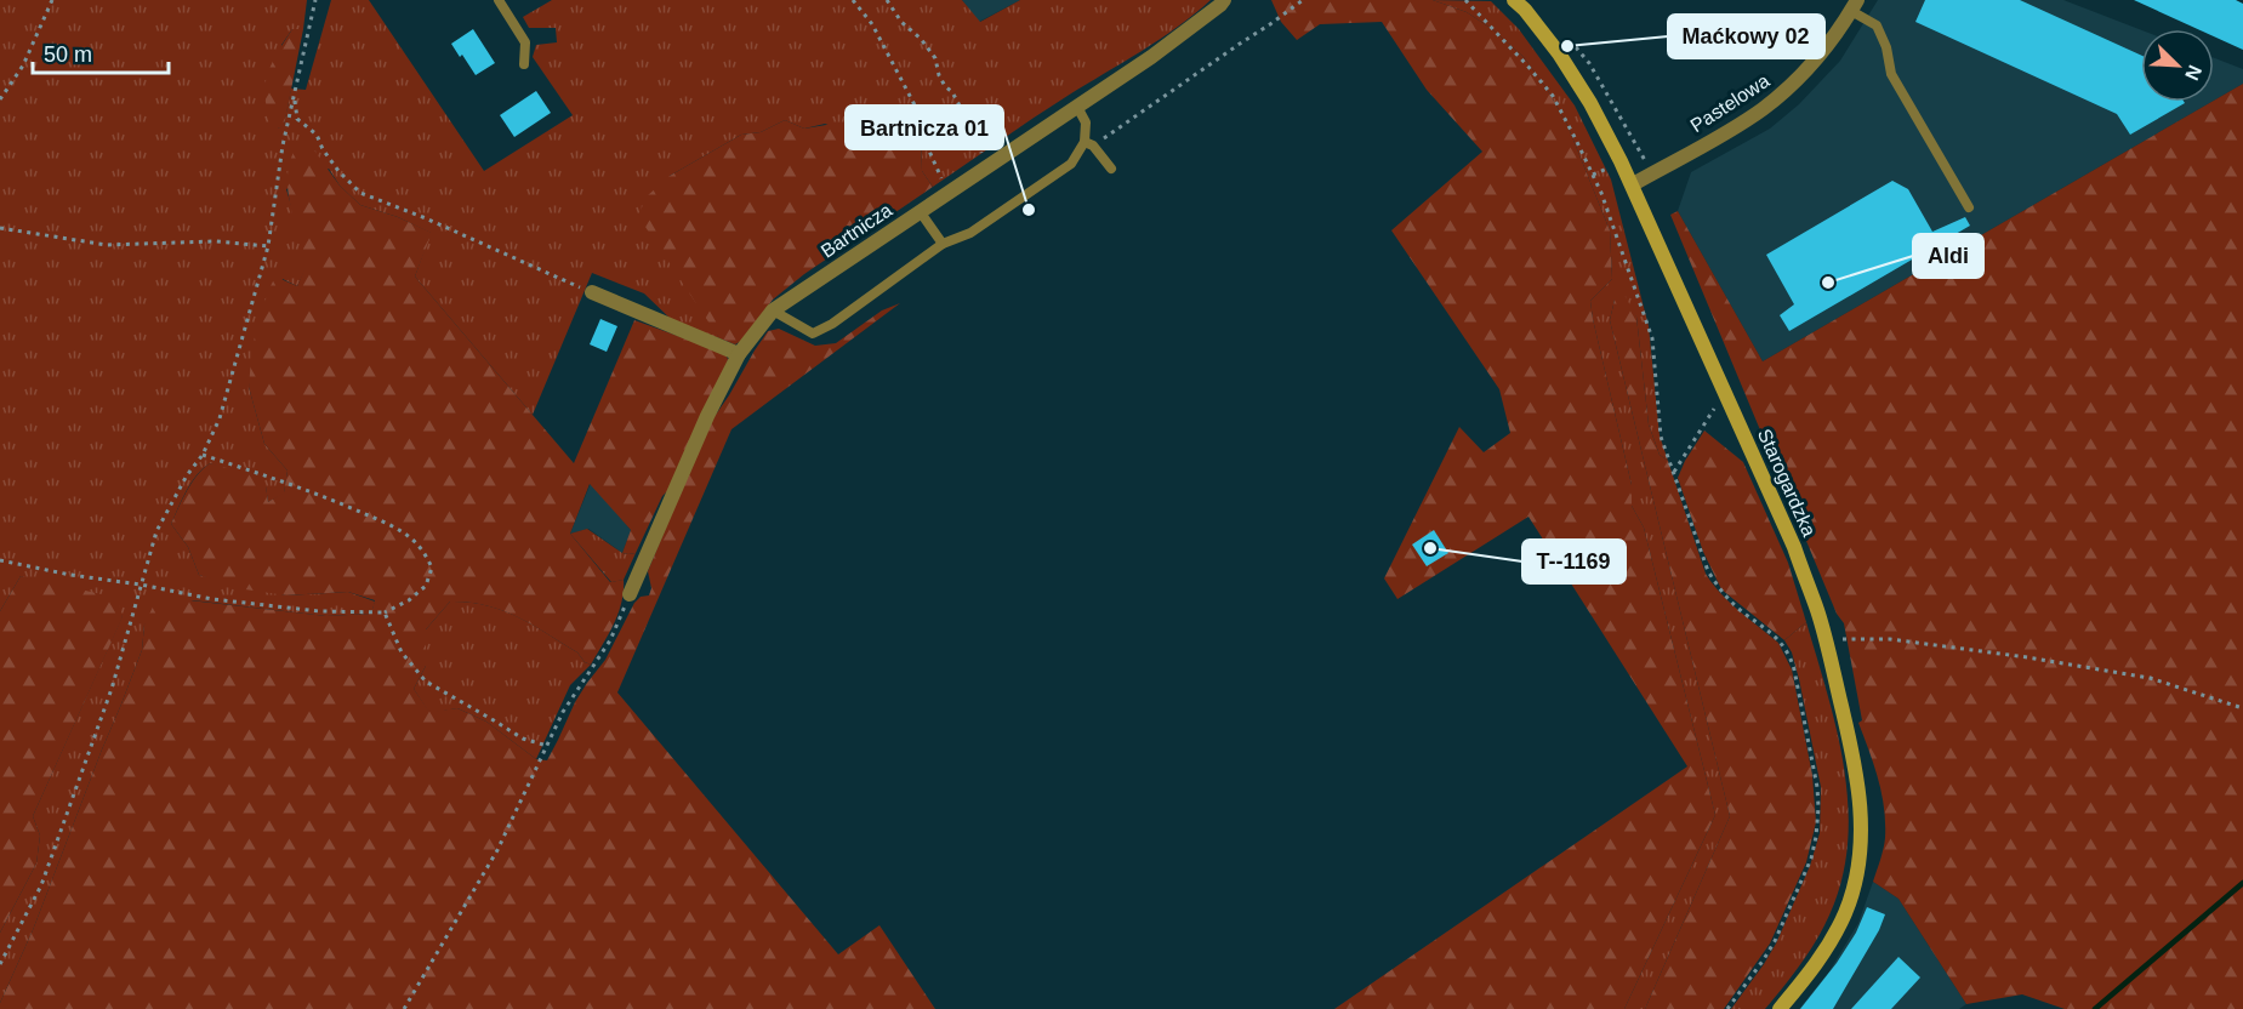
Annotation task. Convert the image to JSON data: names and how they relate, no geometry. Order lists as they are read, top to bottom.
{
  "streets": {
    "main road": ["Starogardzka"],
    "street": ["Pastelowa", "Bartnicza"]
  },
  "crossings": [
    ["Pastelowa", "Starogardzka"]
  ],
  "places": [
    "Maćkowy 02",
    "Bartnicza 01",
    "Aldi",
    "T--1169"
  ],
  "scale_bar": "50 m",
  "north": "bottom right"
}
